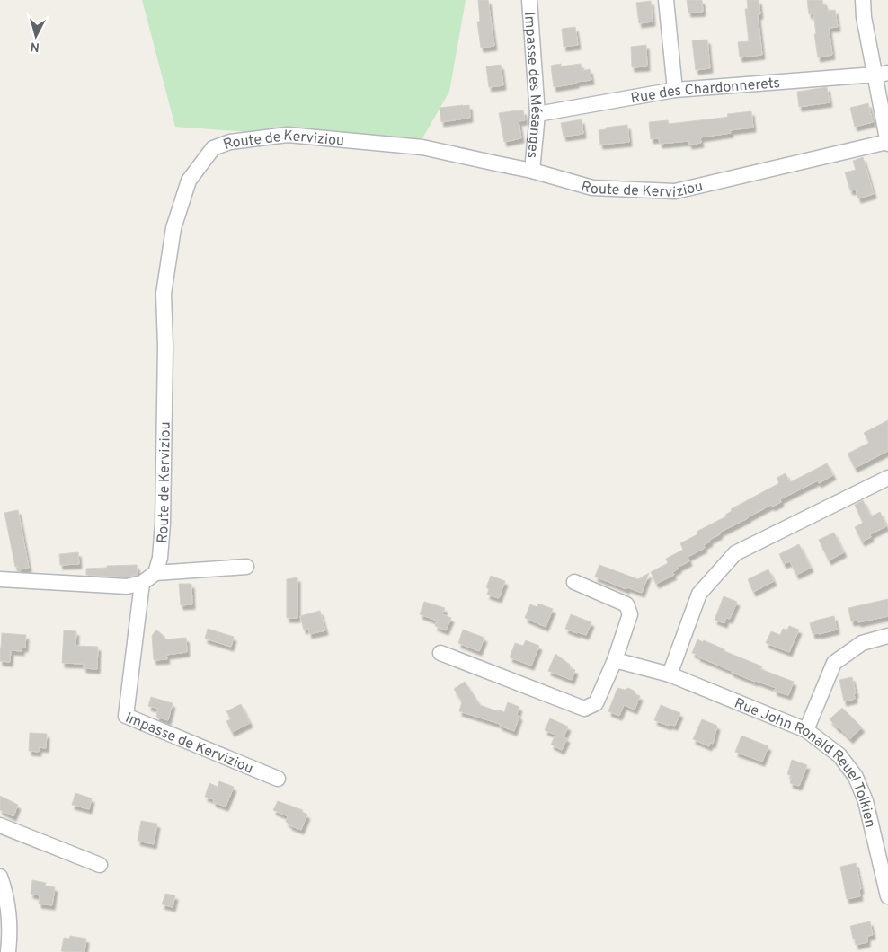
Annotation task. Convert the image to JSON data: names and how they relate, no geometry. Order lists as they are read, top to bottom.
{
  "streets": {
    "street": [
      "Impasse des Mésanges",
      "Rue des Chardonnerets",
      "Route de Kerviziou",
      "Impasse de Kerviziou",
      "Rue John Ronald Reuel Tolkien"
    ]
  },
  "crossings": [
    ["Impasse des Mésanges", "Rue des Chardonnerets"],
    ["Impasse des Mésanges", "Route de Kerviziou"]
  ],
  "north": "bottom"
}
